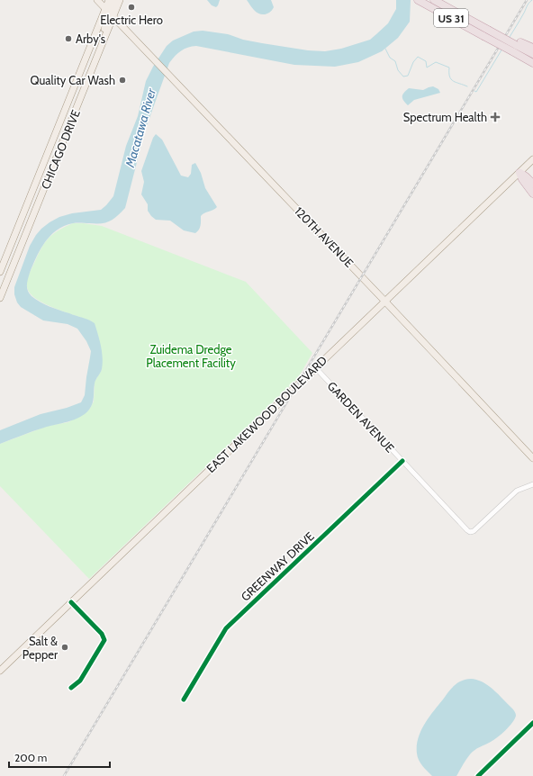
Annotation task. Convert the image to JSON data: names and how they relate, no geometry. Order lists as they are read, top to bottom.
{
  "streets": {
    "highway": ["US 31"],
    "main road": ["CHICAGO DRIVE", "120TH AVENUE", "EAST LAKEWOOD BOULEVARD"],
    "street": ["GARDEN AVENUE", "GREENWAY DRIVE"]
  },
  "crossings": [
    ["CHICAGO DRIVE", "120TH AVENUE"],
    ["120TH AVENUE", "EAST LAKEWOOD BOULEVARD"],
    ["EAST LAKEWOOD BOULEVARD", "GARDEN AVENUE"],
    ["GARDEN AVENUE", "GREENWAY DRIVE"]
  ],
  "water": ["Macatawa River"],
  "parks": ["Zuidema Dredge Placement Facility"],
  "places": {
    "other": [
      "Electric Hero",
      "Arby's",
      "Quality Car Wash",
      "Salt & Pepper"
    ],
    "health": ["Spectrum Health"]
  },
  "scale_bar": "200 m"
}
